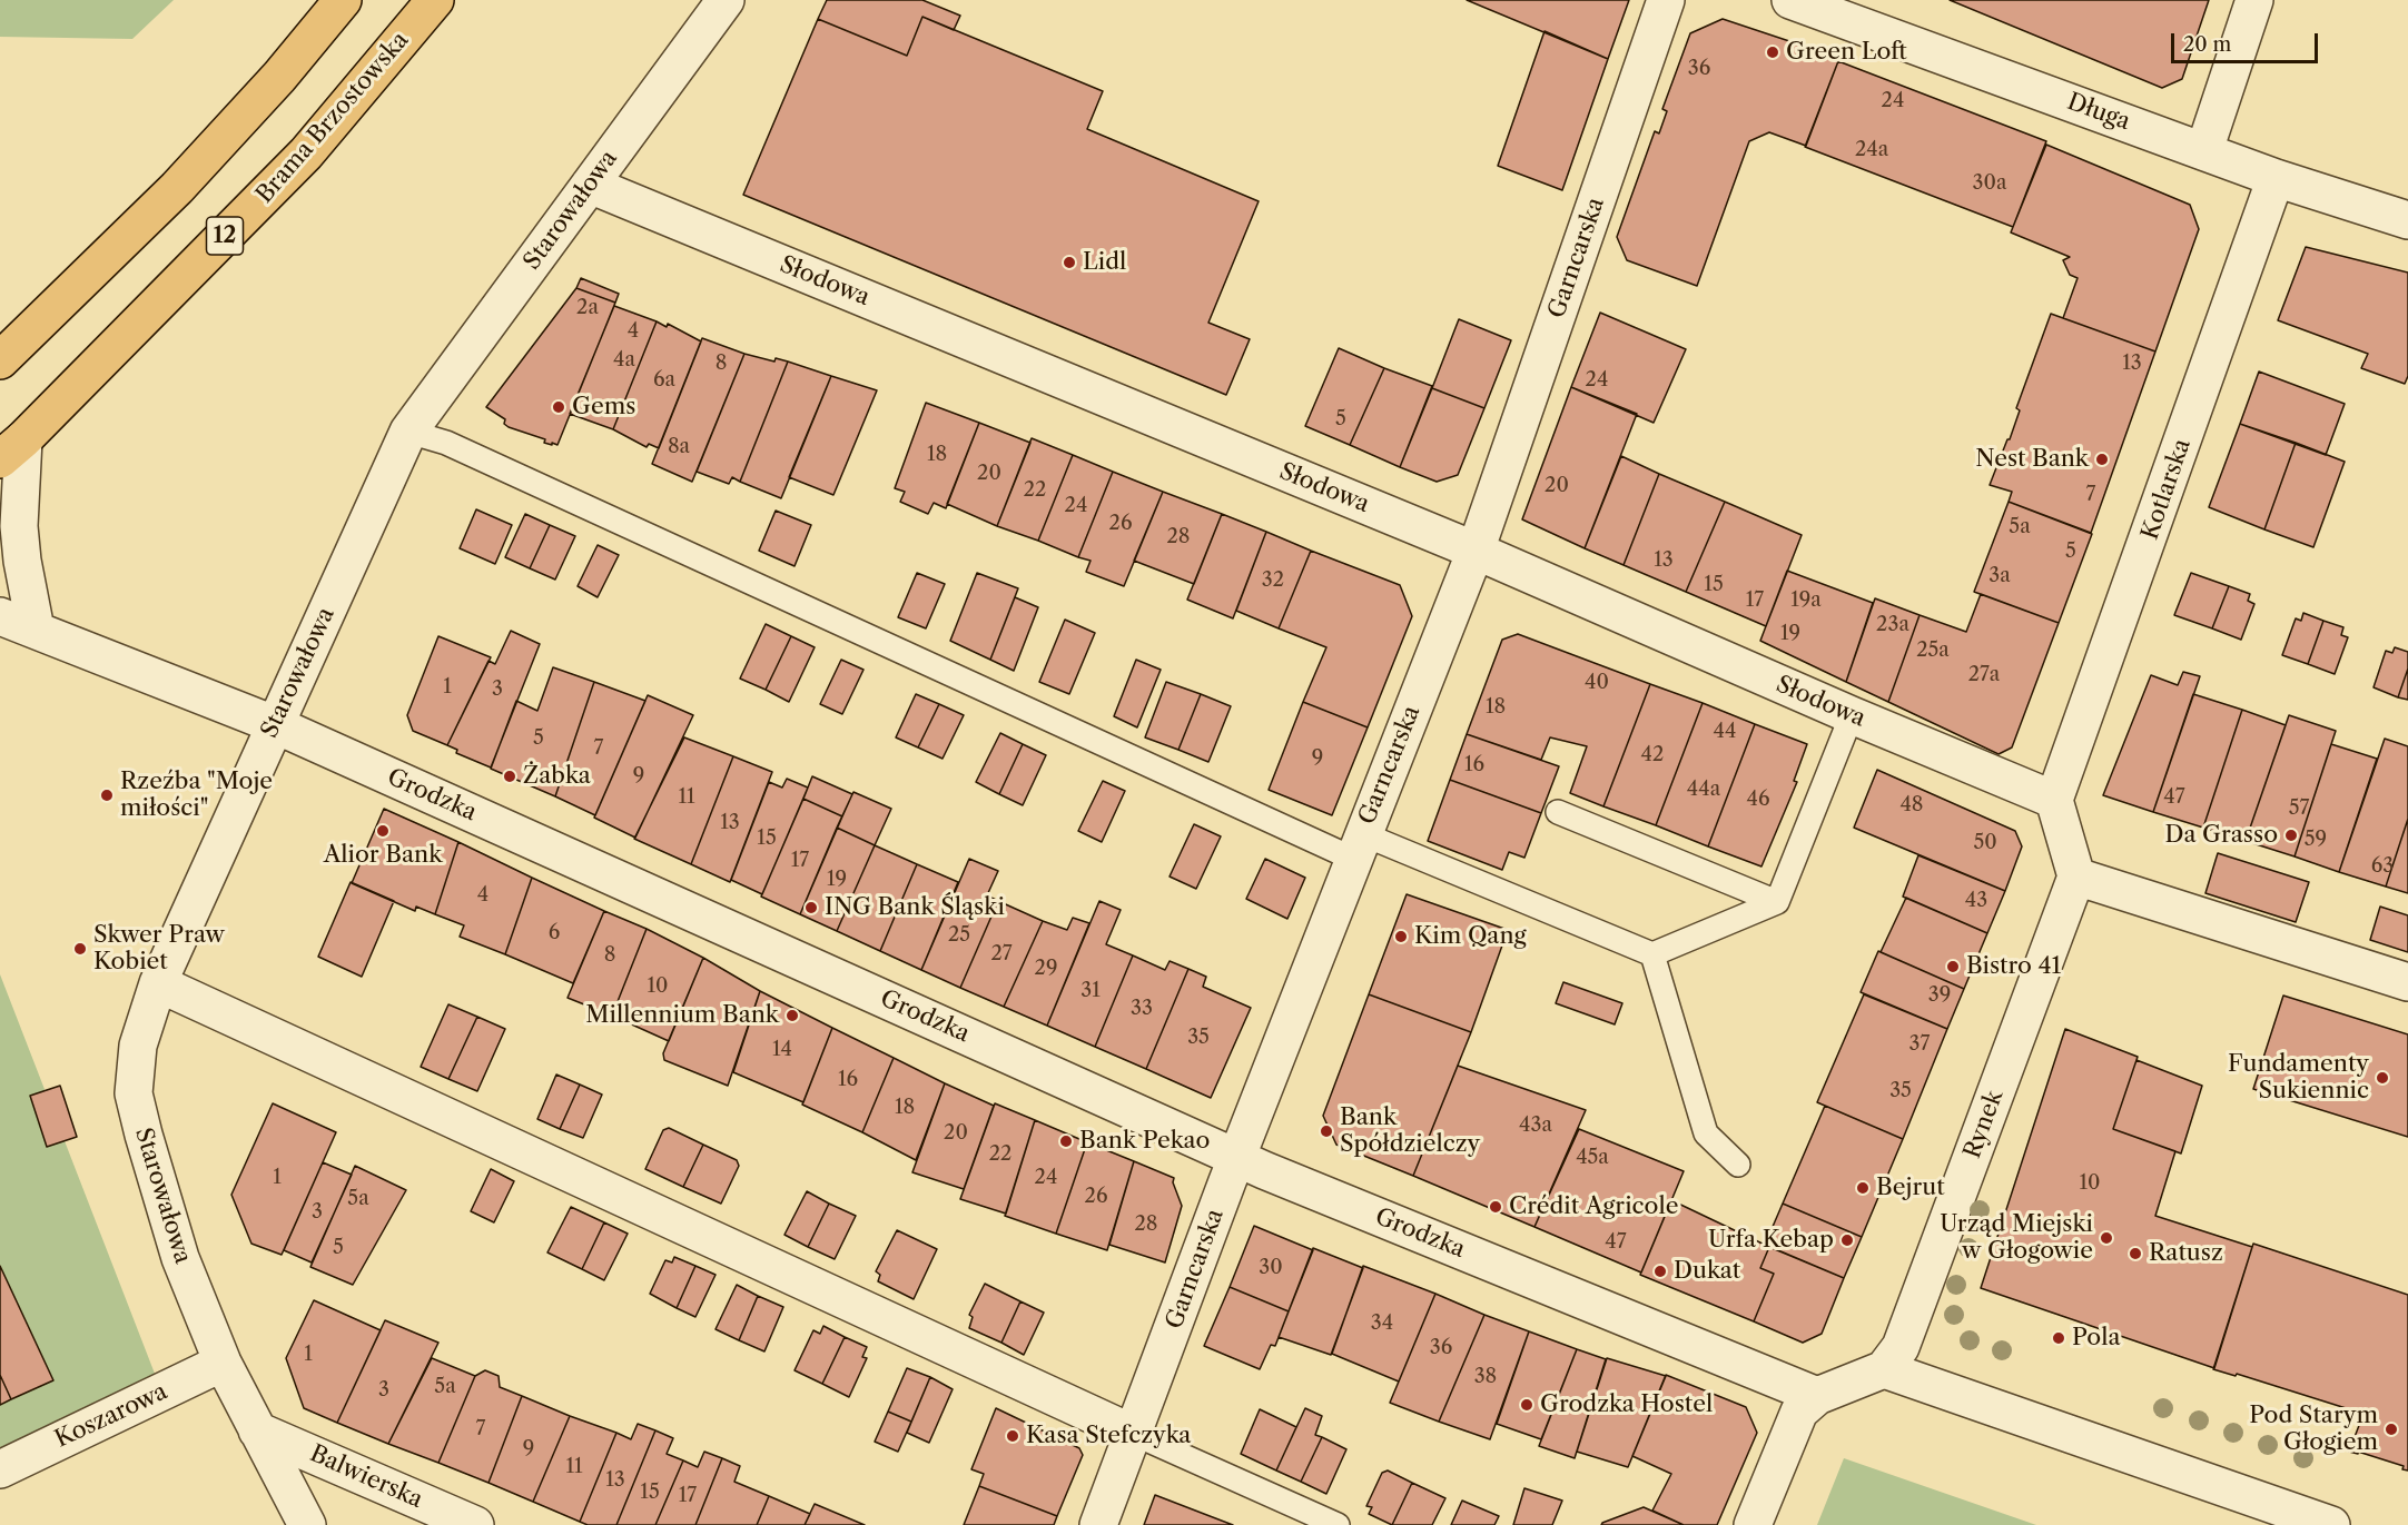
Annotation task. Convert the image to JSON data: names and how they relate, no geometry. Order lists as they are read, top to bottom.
{
  "streets": {
    "main road": ["Brama Brzostowska", "12"],
    "street": [
      "Długa",
      "Starowałowa",
      "Garncarska",
      "Słodowa",
      "Kotlarska",
      "Grodzka",
      "Rynek",
      "Koszarowa",
      "Balwierska"
    ]
  },
  "crossings": [
    ["Długa", "Kotlarska"],
    ["Starowałowa", "Słodowa"],
    ["Starowałowa", "Grodzka"],
    ["Starowałowa", "Koszarowa"],
    ["Starowałowa", "Balwierska"],
    ["Garncarska", "Słodowa"],
    ["Garncarska", "Grodzka"],
    ["Słodowa", "Kotlarska"]
  ],
  "places": [
    "Green Loft",
    "Lidl",
    "Gems",
    "Nest Bank",
    "Żabka",
    "Rzeźba \"Moje miłości\"",
    "Alior Bank",
    "Da Grasso",
    "ING Bank Śląski",
    "Kim Qang",
    "Skwer Praw Kobiet",
    "Bistro 41",
    "Millennium Bank",
    "Fundamenty Sukiennic",
    "Bank Spółdzielczy",
    "Bank Pekao",
    "Bejrut",
    "Crédit Agricole",
    "Urząd Miejski w Głogowie",
    "Urfa Kebap",
    "Ratusz",
    "Dukat",
    "Pola",
    "Grodzka Hostel",
    "Pod Starym Głogiem",
    "Kasa Stefczyka"
  ],
  "house_numbers": [
    "36",
    "24",
    "24a",
    "30a",
    "2a",
    "4",
    "4a",
    "8",
    "13",
    "6a",
    "24",
    "5",
    "8a",
    "18",
    "20",
    "20",
    "22",
    "7",
    "24",
    "26",
    "5a",
    "28",
    "5",
    "13",
    "3a",
    "32",
    "15",
    "17",
    "19a",
    "23a",
    "19",
    "25a",
    "27a",
    "40",
    "1",
    "3",
    "18",
    "44",
    "5",
    "7",
    "42",
    "9",
    "16",
    "9",
    "44a",
    "11",
    "47",
    "46",
    "48",
    "57",
    "13",
    "15",
    "59",
    "50",
    "17",
    "63",
    "19",
    "4",
    "43",
    "6",
    "25",
    "27",
    "8",
    "29",
    "10",
    "31",
    "39",
    "33",
    "35",
    "37",
    "14",
    "16",
    "35",
    "18",
    "43a",
    "20",
    "22",
    "45a",
    "1",
    "24",
    "10",
    "26",
    "5a",
    "3",
    "28",
    "47",
    "5",
    "30",
    "34",
    "36",
    "1",
    "38",
    "5a",
    "3",
    "7",
    "9",
    "11",
    "13",
    "15",
    "17"
  ],
  "scale_bar": "20 m"
}
